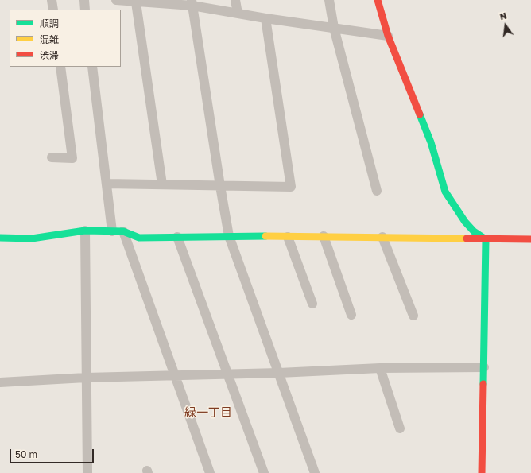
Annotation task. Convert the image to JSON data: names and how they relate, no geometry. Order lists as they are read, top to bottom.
{
  "districts": ["緑一丁目"],
  "legend": ["順調", "混雑", "渋滞"],
  "scale_bar": "50 m",
  "north": "top"
}
